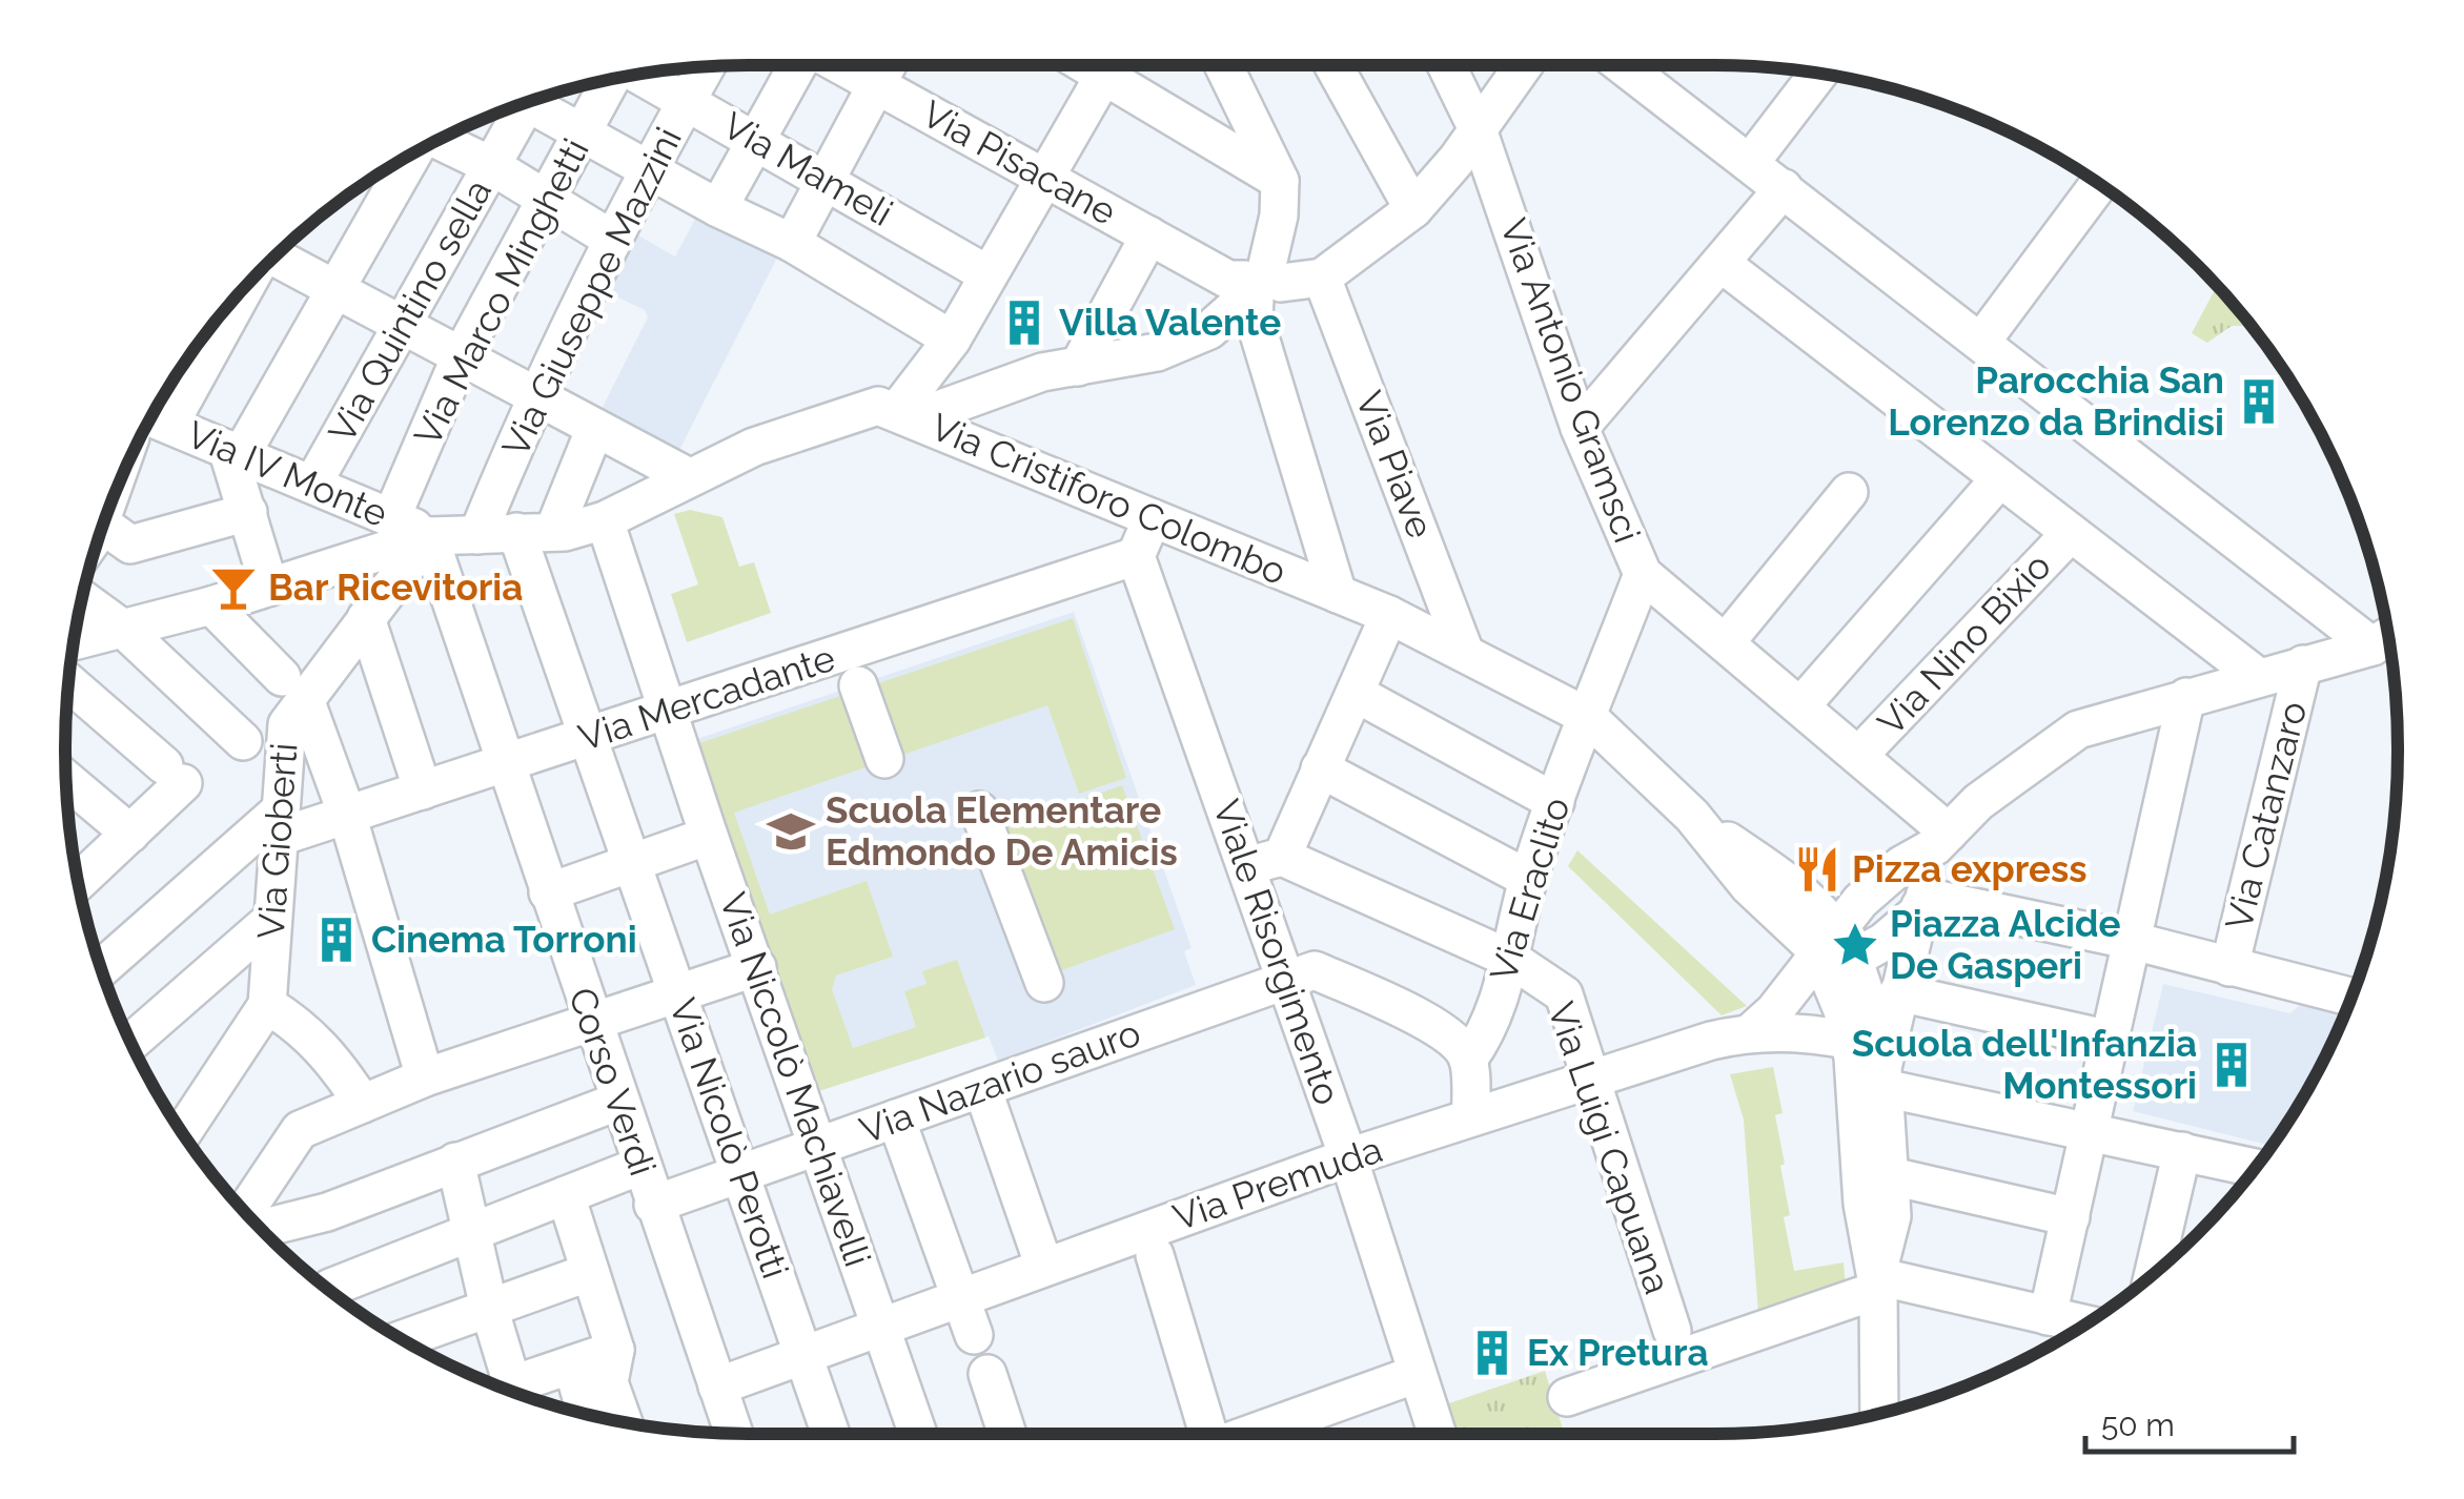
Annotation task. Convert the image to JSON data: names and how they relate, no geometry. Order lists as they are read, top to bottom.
{
  "streets": {
    "street": [
      "Via Pisacane",
      "Via Mameli",
      "Via Marco Minghetti",
      "Via Giuseppe Mazzini",
      "Via Quintino sella",
      "Via Antonio Gramsci",
      "Via Piave",
      "Via IV Monte",
      "Via Cristiforo Colombo",
      "Via Nino Bixio",
      "Via Mercadante",
      "Via Catanzaro",
      "Via Gioberti",
      "Via Eraclito",
      "Viale Risorgimento",
      "Via Niccolò Machiavelli",
      "Corso Verdi",
      "Via Nazario sauro",
      "Via Nicolò Perotti",
      "Via Luigi Capuana",
      "Via Premuda"
    ]
  },
  "crossings": [
    ["Via Mameli", "Via Giuseppe Mazzini"],
    ["Via Marco Minghetti", "Via IV Monte"],
    ["Via Quintino sella", "Via IV Monte"],
    ["Via Antonio Gramsci", "Via Nino Bixio"],
    ["Via Antonio Gramsci", "Via Eraclito"],
    ["Via Piave", "Via Cristiforo Colombo"],
    ["Via IV Monte", "Via Gioberti"],
    ["Via IV Monte", "Corso Verdi"],
    ["Via Cristiforo Colombo", "Via Eraclito"],
    ["Via Mercadante", "Via Gioberti"],
    ["Via Mercadante", "Viale Risorgimento"],
    ["Via Mercadante", "Via Niccolò Machiavelli"],
    ["Via Mercadante", "Corso Verdi"],
    ["Via Mercadante", "Via Nicolò Perotti"],
    ["Via Gioberti", "Corso Verdi"],
    ["Via Eraclito", "Via Luigi Capuana"],
    ["Viale Risorgimento", "Via Nazario sauro"],
    ["Viale Risorgimento", "Via Luigi Capuana"],
    ["Viale Risorgimento", "Via Premuda"],
    ["Via Niccolò Machiavelli", "Via Nazario sauro"],
    ["Via Niccolò Machiavelli", "Via Premuda"],
    ["Corso Verdi", "Via Nazario sauro"],
    ["Corso Verdi", "Via Premuda"],
    ["Via Nazario sauro", "Via Nicolò Perotti"],
    ["Via Nicolò Perotti", "Via Premuda"],
    ["Via Luigi Capuana", "Via Premuda"]
  ],
  "places": {
    "building": [
      "Villa Valente",
      "Parocchia San Lorenzo da Brindisi",
      "Cinema Torroni",
      "Scuola dell'Infanzia Montessori",
      "Ex Pretura"
    ],
    "bar": ["Bar Ricevitoria"],
    "school or university": ["Scuola Elementare Edmondo De Amicis"],
    "restaurant": ["Pizza express"],
    "place": ["Piazza Alcide De Gasperi"]
  },
  "scale_bar": "50 m"
}
